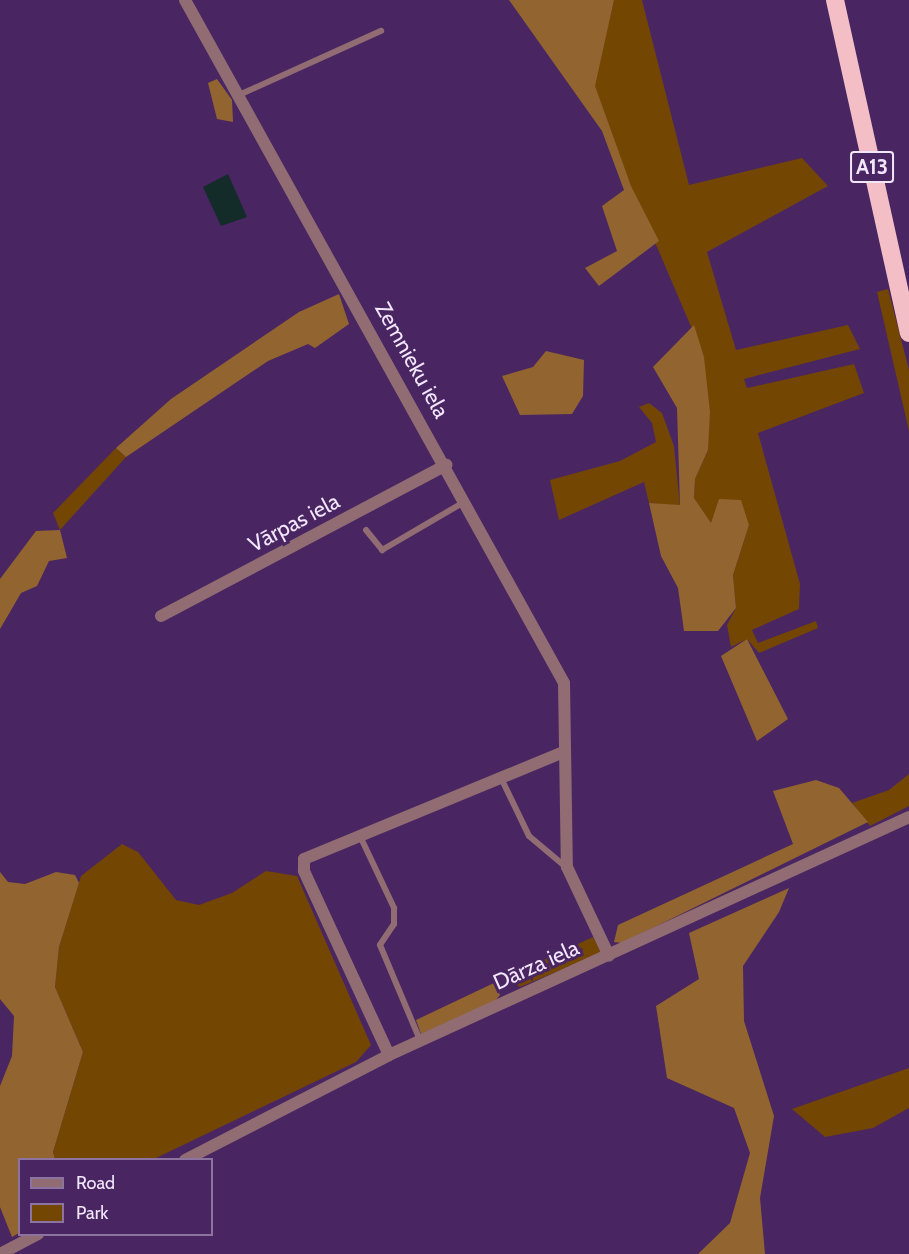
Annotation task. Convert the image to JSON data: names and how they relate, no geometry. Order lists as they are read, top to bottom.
{
  "streets": {
    "highway": ["A13"],
    "street": ["Zemnieku iela", "Vārpas iela", "Dārza iela"]
  },
  "crossings": [
    ["Zemnieku iela", "Vārpas iela"]
  ],
  "legend": ["Road", "Park"]
}
